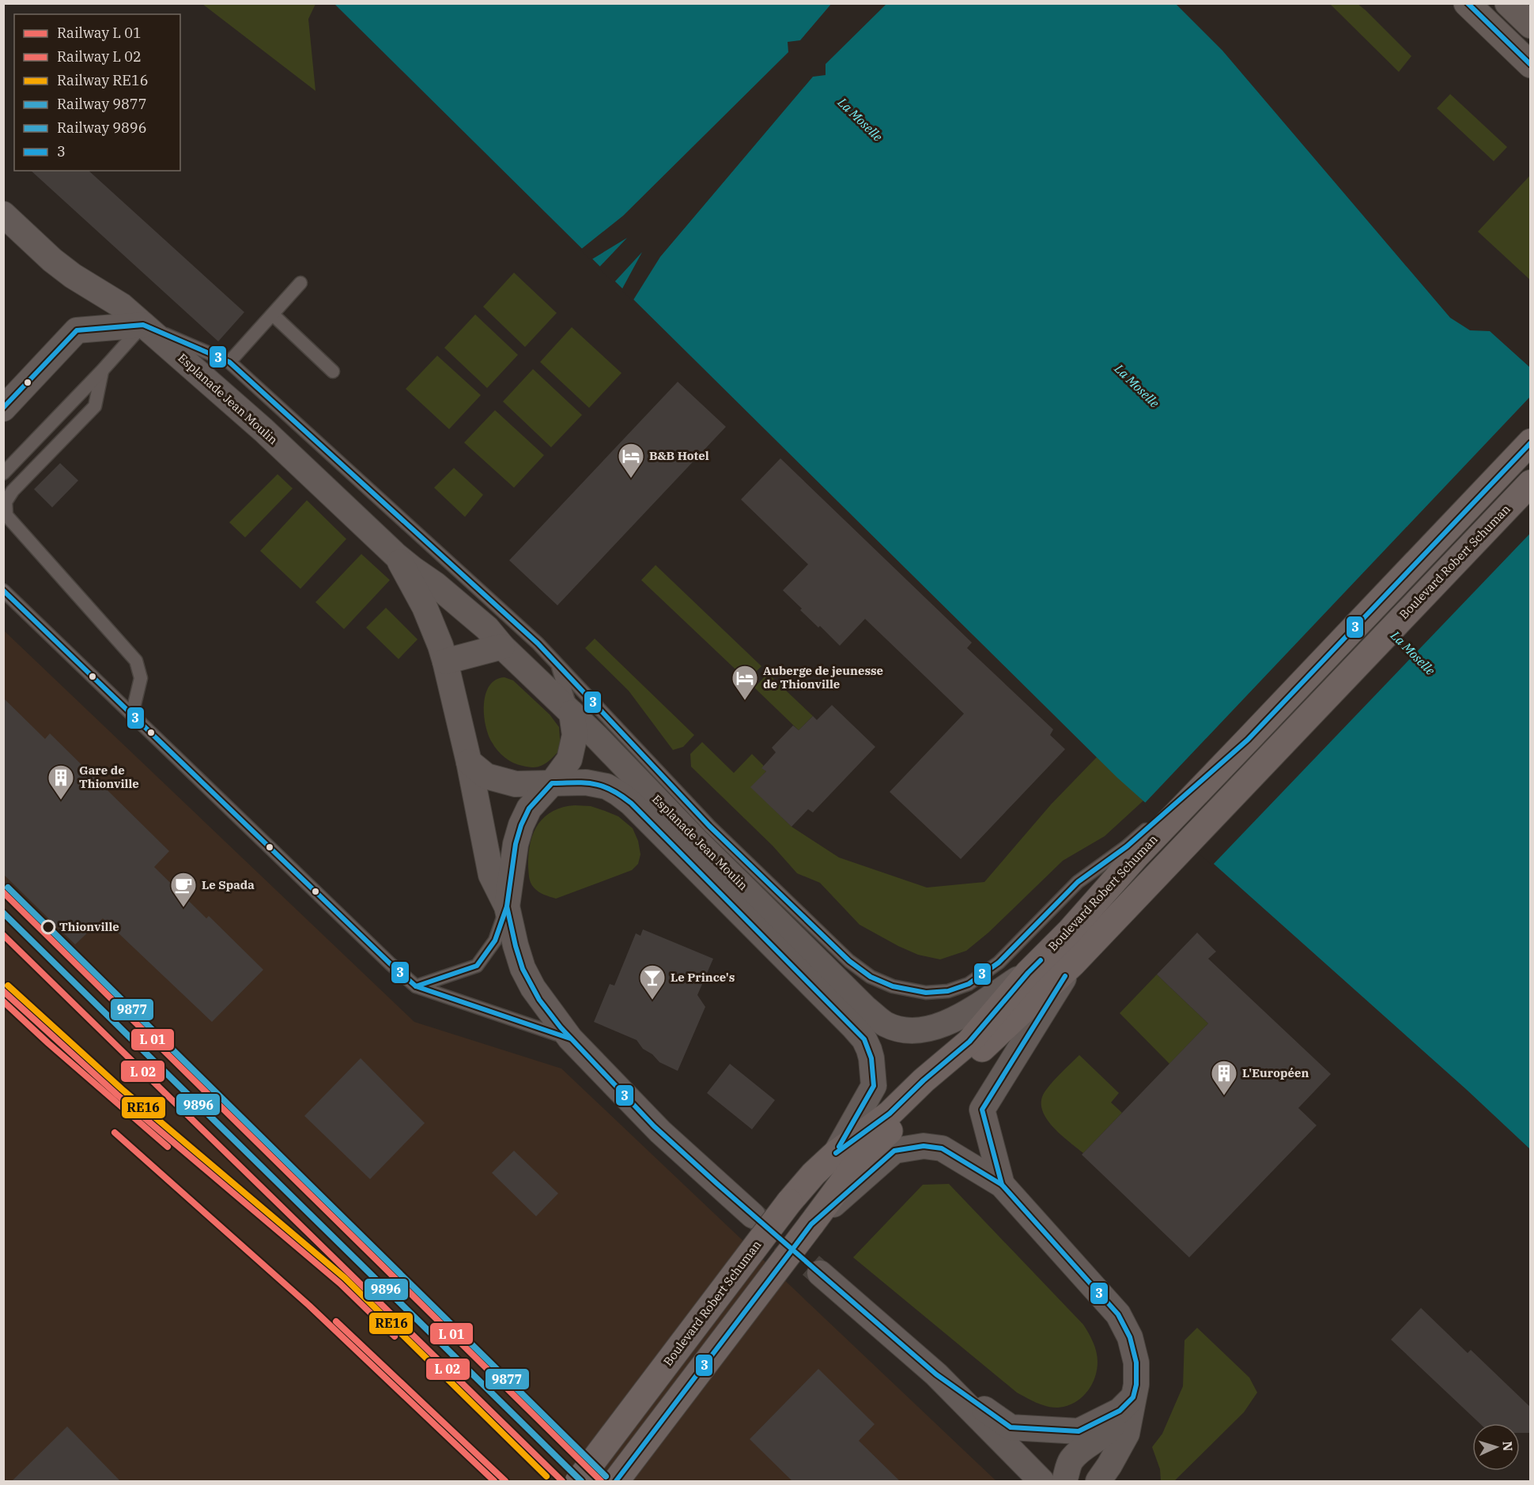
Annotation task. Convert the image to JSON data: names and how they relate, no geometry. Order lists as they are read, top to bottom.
{
  "streets": {
    "main road": ["Boulevard Robert Schuman"],
    "street": ["Esplanade Jean Moulin"]
  },
  "crossings": [
    ["Esplanade Jean Moulin", "Boulevard Robert Schuman"]
  ],
  "water": ["La Moselle"],
  "places": {
    "hotel": ["B&B Hotel", "Auberge de jeunesse de Thionville"],
    "building": ["Gare de Thionville", "L'Européen"],
    "cafe": ["Le Spada"],
    "other": ["Thionville"],
    "bar": ["Le Prince's"]
  },
  "lines": [
    "transit line 3",
    "rail line 9877",
    "rail line 9896",
    "rail line RE16"
  ],
  "legend": [
    "Railway L 01",
    "Railway L 02",
    "Railway RE16",
    "Railway 9877",
    "Railway 9896",
    "3"
  ],
  "north": "right"
}
